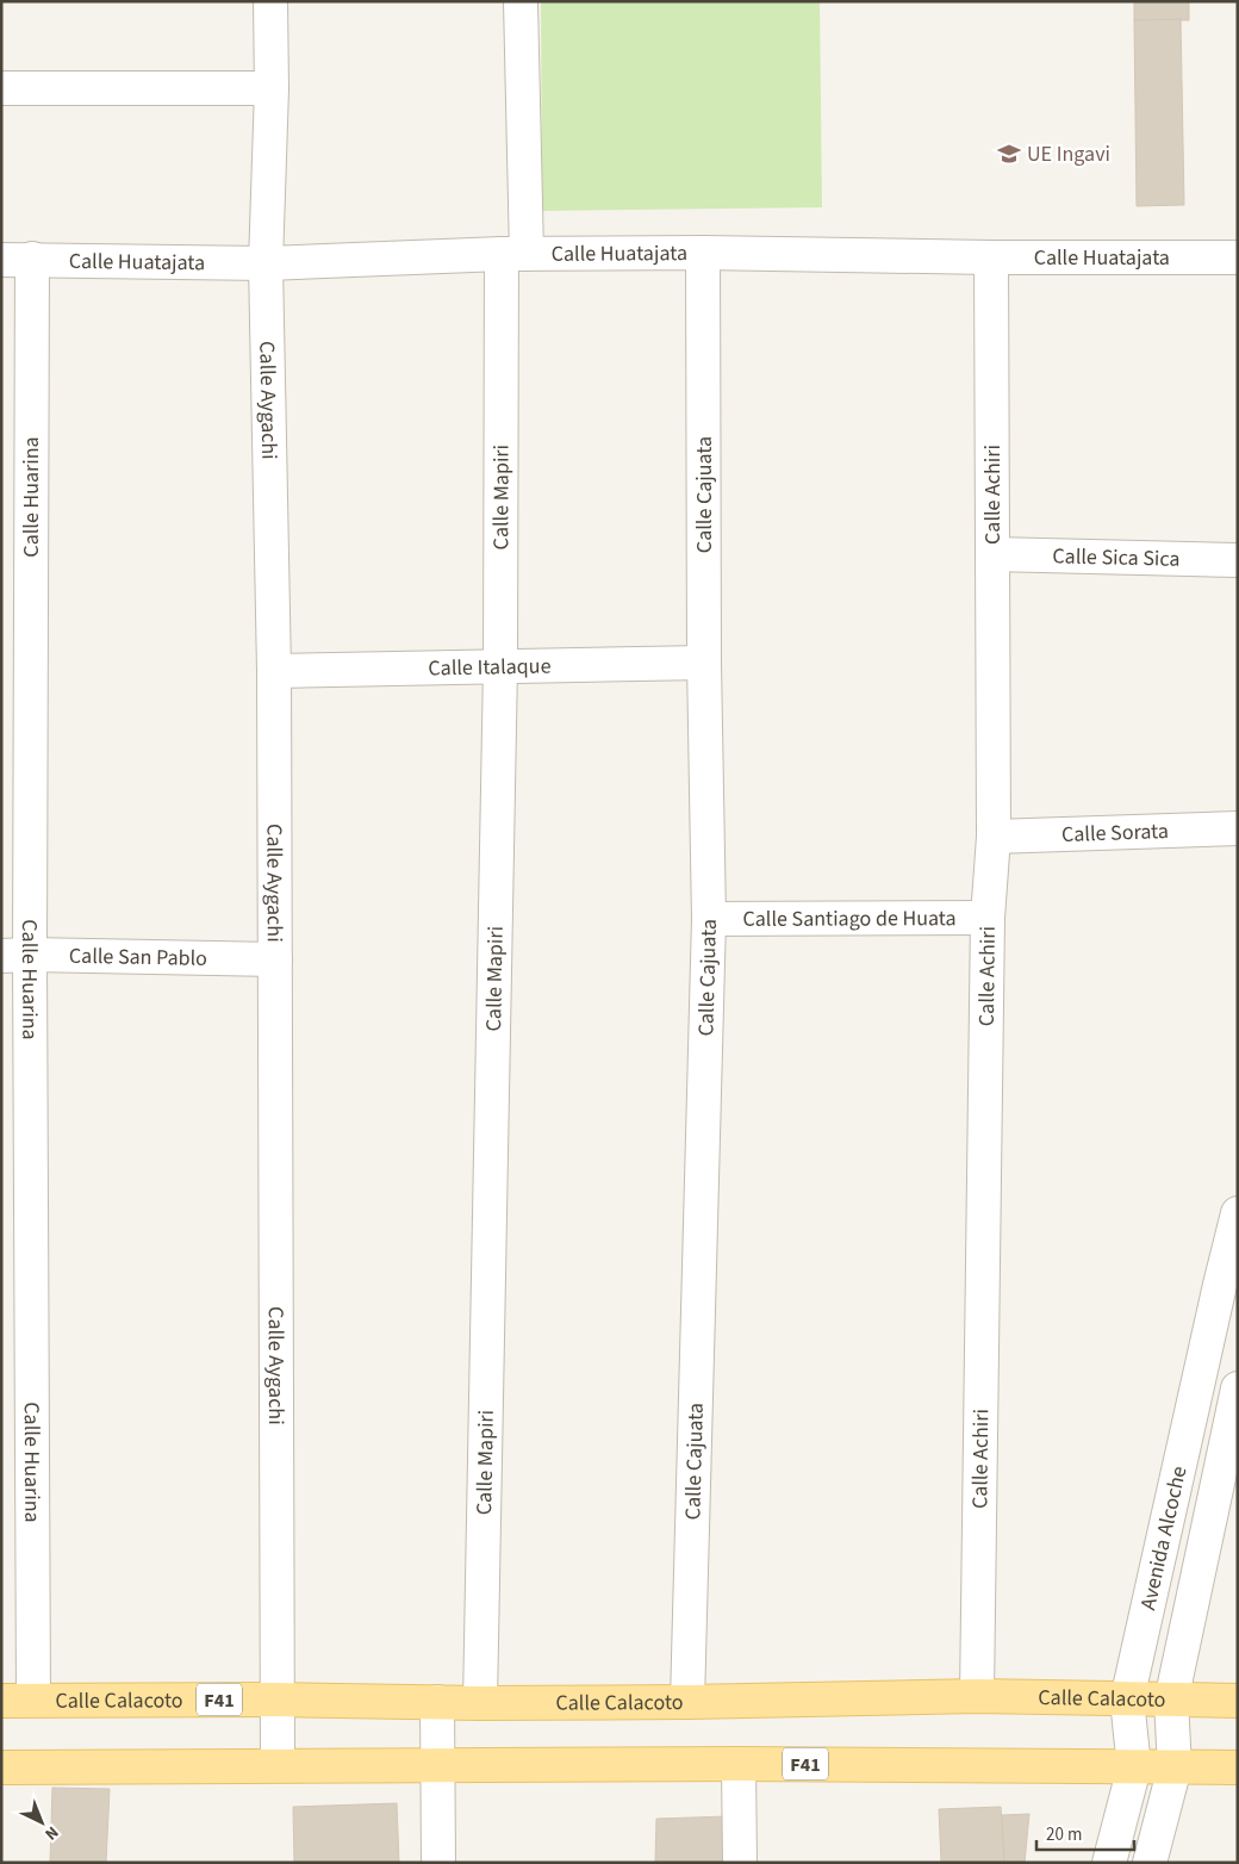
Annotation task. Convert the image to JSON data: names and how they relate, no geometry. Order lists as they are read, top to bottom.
{
  "streets": {
    "main road": ["Calle Calacoto", "F41"],
    "street": [
      "Calle Huatajata",
      "Calle Aygachi",
      "Calle Cajuata",
      "Calle Achiri",
      "Calle Mapiri",
      "Calle Huarina",
      "Calle Sica Sica",
      "Calle Italaque",
      "Calle Sorata",
      "Calle Santiago de Huata",
      "Calle San Pablo",
      "Avenida Alcoche"
    ]
  },
  "crossings": [
    ["Calle Huatajata", "Calle Aygachi"],
    ["Calle Huatajata", "Calle Cajuata"],
    ["Calle Huatajata", "Calle Achiri"],
    ["Calle Huatajata", "Calle Mapiri"],
    ["Calle Huatajata", "Calle Huarina"],
    ["Calle Aygachi", "Calle Italaque"],
    ["Calle Aygachi", "Calle San Pablo"],
    ["Calle Aygachi", "Calle Calacoto"],
    ["Calle Aygachi", "F41"],
    ["Calle Cajuata", "Calle Italaque"],
    ["Calle Cajuata", "Calle Santiago de Huata"],
    ["Calle Cajuata", "Calle Calacoto"],
    ["Calle Achiri", "Calle Sica Sica"],
    ["Calle Achiri", "Calle Sorata"],
    ["Calle Achiri", "Calle Santiago de Huata"],
    ["Calle Achiri", "Calle Calacoto"],
    ["Calle Mapiri", "Calle Italaque"],
    ["Calle Mapiri", "Calle Calacoto"],
    ["Calle Huarina", "Calle San Pablo"],
    ["Calle Huarina", "Calle Calacoto"],
    ["Avenida Alcoche", "Calle Calacoto"],
    ["Avenida Alcoche", "F41"]
  ],
  "places": {
    "school or university": ["UE Ingavi"]
  },
  "scale_bar": "20 m",
  "north": "bottom right"
}
